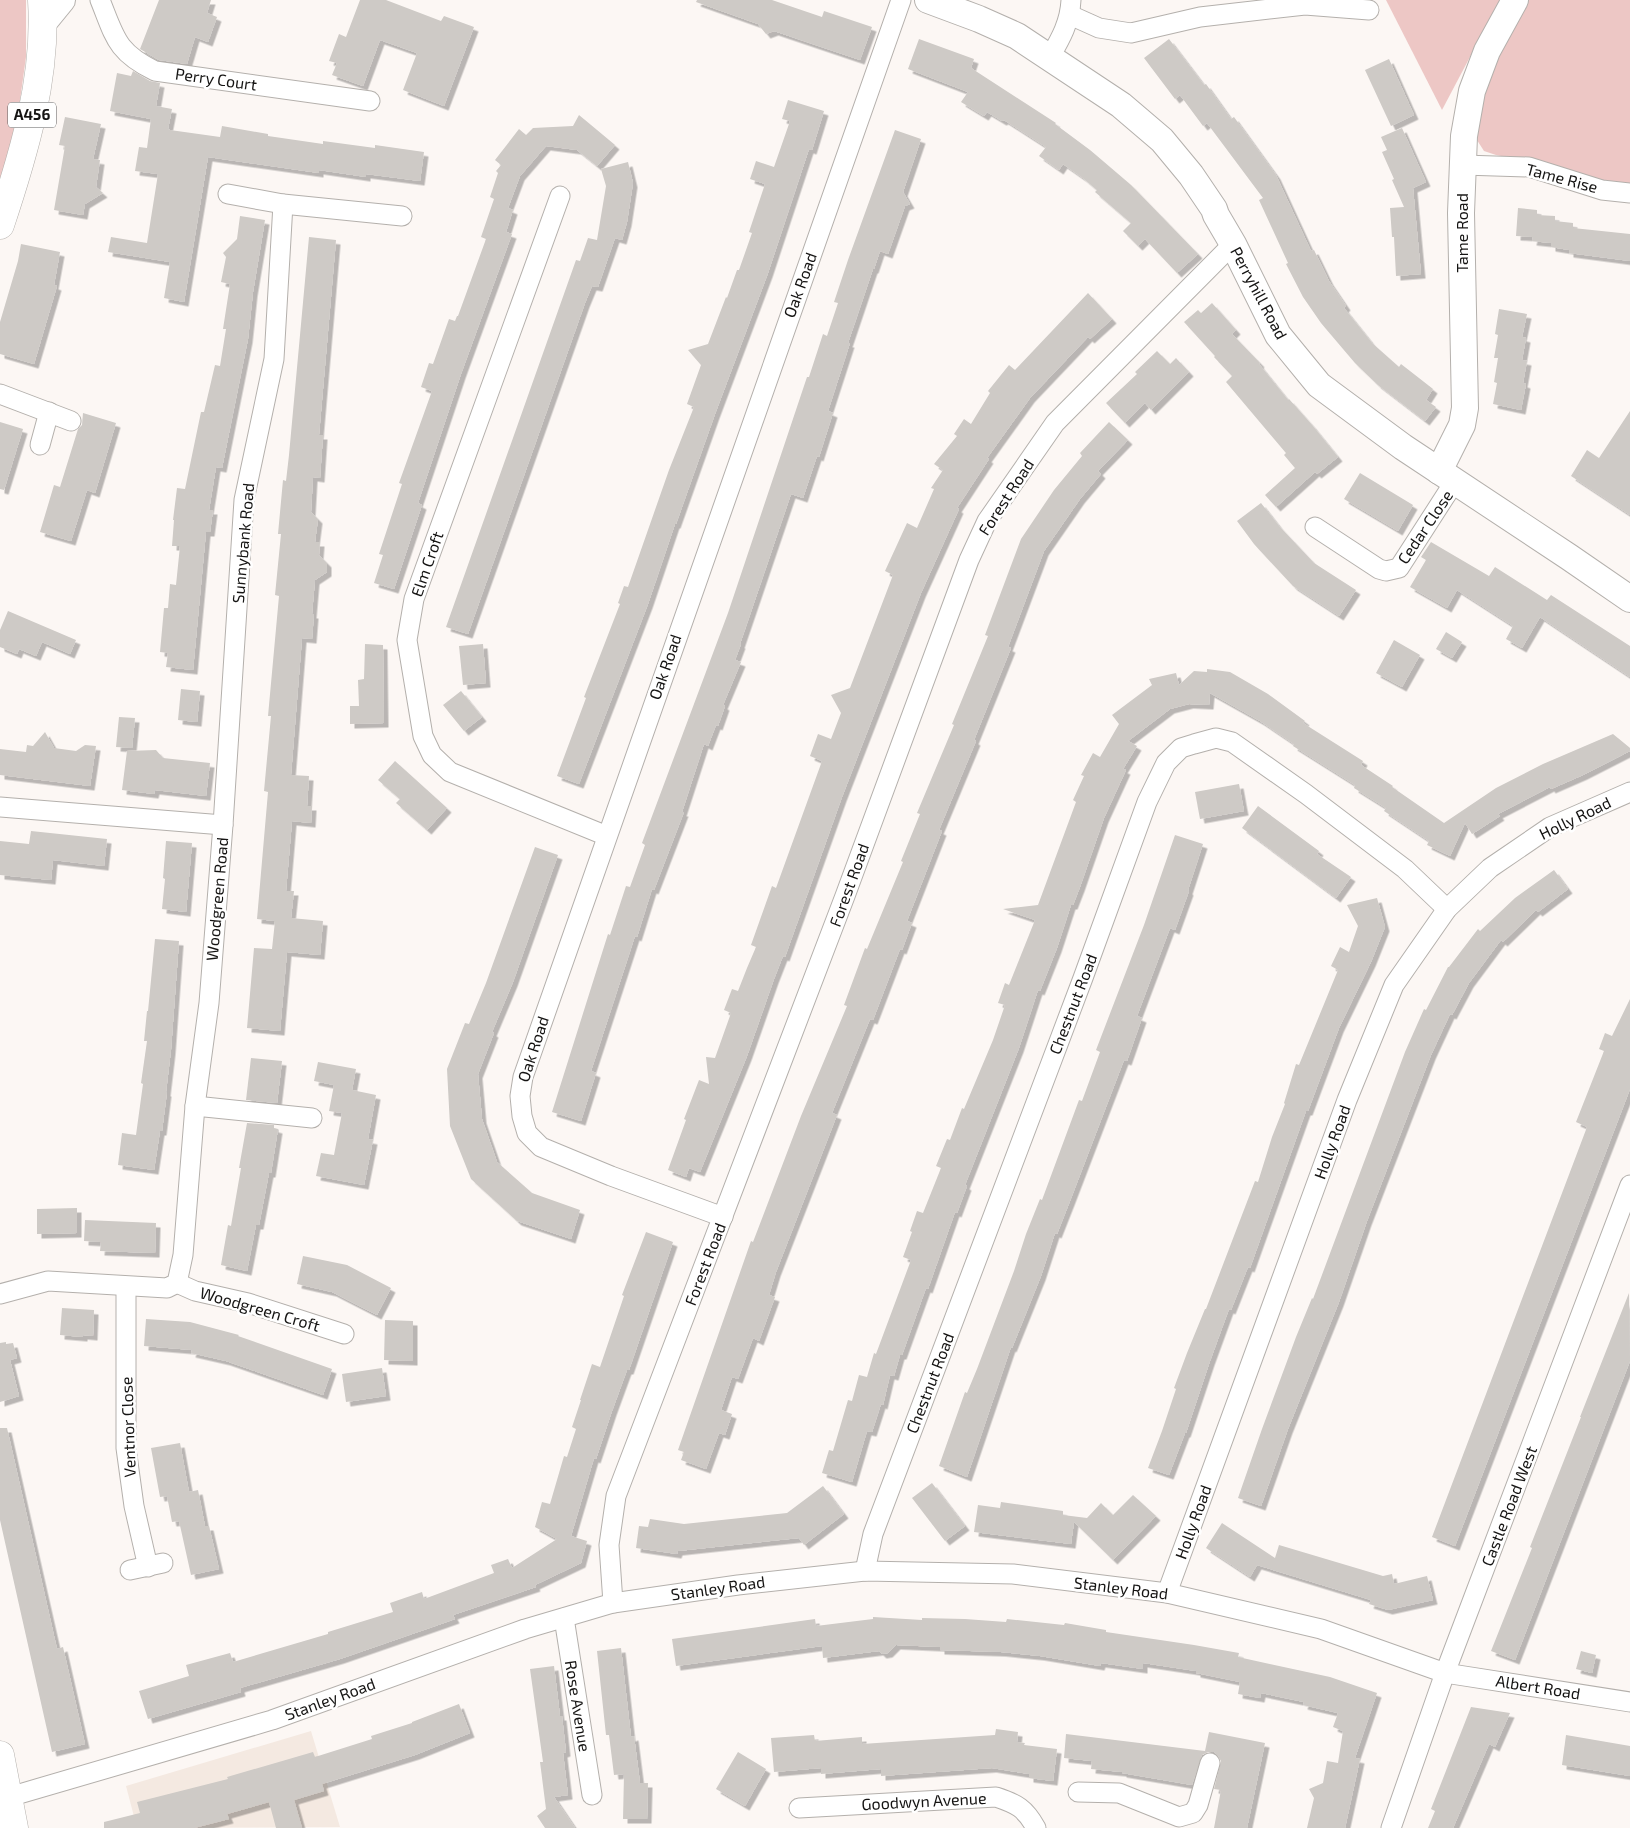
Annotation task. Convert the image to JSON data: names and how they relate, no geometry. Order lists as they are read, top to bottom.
{
  "streets": {
    "highway": ["A456"],
    "street": [
      "Perry Court",
      "Tame Rise",
      "Tame Road",
      "Oak Road",
      "Perryhill Road",
      "Forest Road",
      "Cedar Close",
      "Sunnybank Road",
      "Elm Croft",
      "Holly Road",
      "Woodgreen Road",
      "Chestnut Road",
      "Woodgreen Croft",
      "Ventnor Close",
      "Castle Road West",
      "Stanley Road",
      "Albert Road",
      "Rose Avenue",
      "Goodwyn Avenue"
    ]
  },
  "crossings": [
    ["Tame Rise", "Tame Road"],
    ["Tame Road", "Perryhill Road"],
    ["Tame Road", "Cedar Close"],
    ["Oak Road", "Forest Road"],
    ["Oak Road", "Elm Croft"],
    ["Perryhill Road", "Forest Road"],
    ["Perryhill Road", "Cedar Close"],
    ["Forest Road", "Stanley Road"],
    ["Sunnybank Road", "Woodgreen Road"],
    ["Holly Road", "Chestnut Road"],
    ["Holly Road", "Stanley Road"],
    ["Woodgreen Road", "Woodgreen Croft"],
    ["Chestnut Road", "Stanley Road"],
    ["Castle Road West", "Stanley Road"],
    ["Castle Road West", "Albert Road"],
    ["Stanley Road", "Albert Road"],
    ["Stanley Road", "Rose Avenue"]
  ]
}
